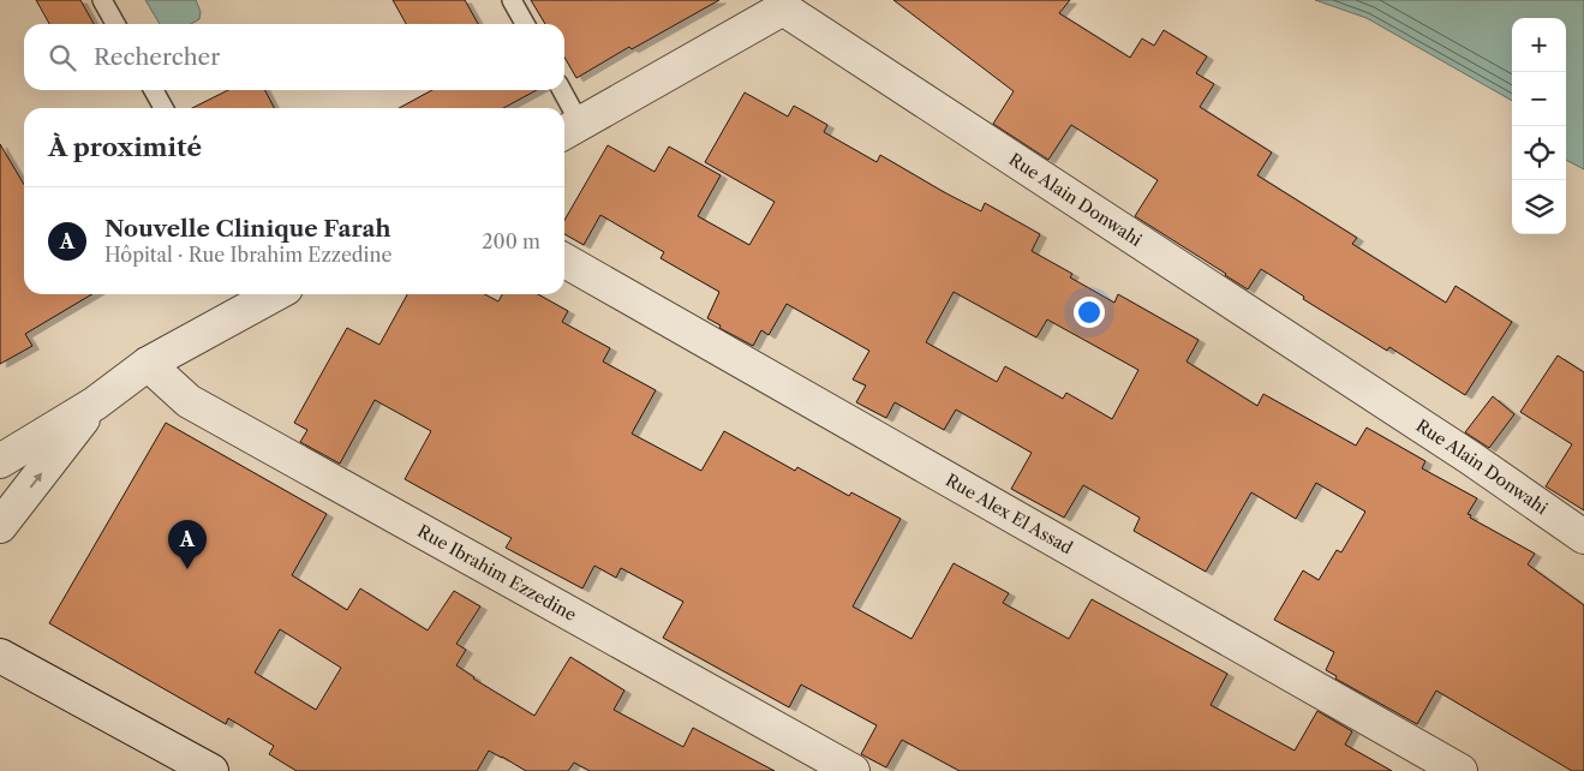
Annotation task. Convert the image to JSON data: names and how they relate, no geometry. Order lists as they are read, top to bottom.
{
  "streets": {
    "street": ["Rue Alain Donwahi", "Rue Alex El Assad", "Rue Ibrahim Ezzedine"]
  },
  "page": {
    "map_buttons": ["+", "−"],
    "search": "Rechercher",
    "heading": "À proximité",
    "list": [
      {
        "mark": "A",
        "name": "Nouvelle Clinique Farah",
        "note": "Hôpital · Rue Ibrahim Ezzedine",
        "value": "200 m"
      }
    ],
    "pins": "A"
  }
}
